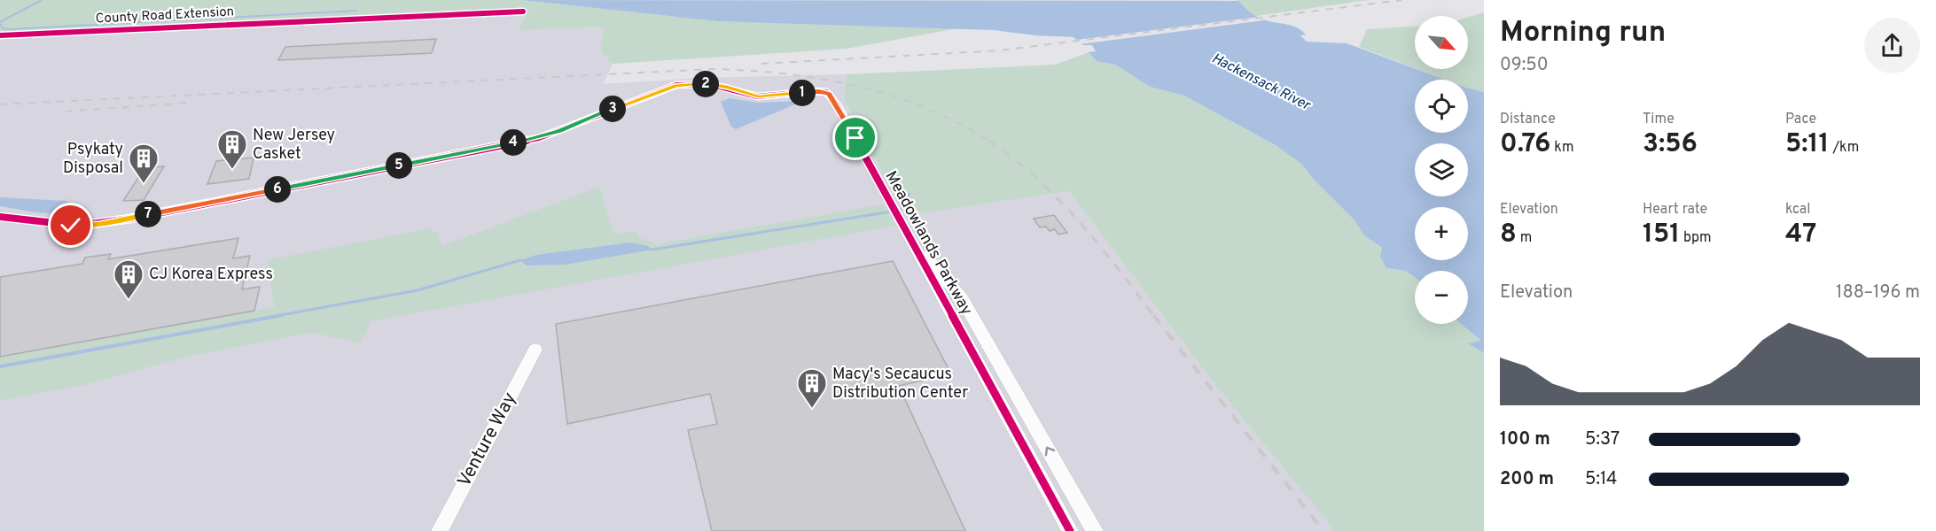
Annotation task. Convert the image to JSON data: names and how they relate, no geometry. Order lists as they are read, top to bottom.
{
  "streets": {
    "street": ["County Road Extension", "Meadowlands Parkway", "Venture Way"]
  },
  "water": ["Hackensack River"],
  "places": {
    "building": [
      "New Jersey Casket",
      "Psykaty Disposal",
      "CJ Korea Express",
      "Macy's Secaucus Distribution Center"
    ]
  },
  "north": "bottom right",
  "page": {
    "heading": ["Morning run", "09:50"],
    "map_buttons": ["+", "−"],
    "pins": [
      "2",
      "1",
      "3",
      "4",
      "5",
      "6",
      "7"
    ],
    "stats": [
      ["Distance", "0.76 km"],
      ["Time", "3:56"],
      ["Pace", "5:11 /km"],
      ["Elevation", "8 m"],
      ["Heart rate", "151 bpm"],
      ["kcal", "47"]
    ],
    "chart": ["Elevation", "188–196 m"],
    "list": [
      {
        "name": "100 m",
        "note": "5:37"
      },
      {
        "name": "200 m",
        "note": "5:14"
      }
    ]
  }
}
